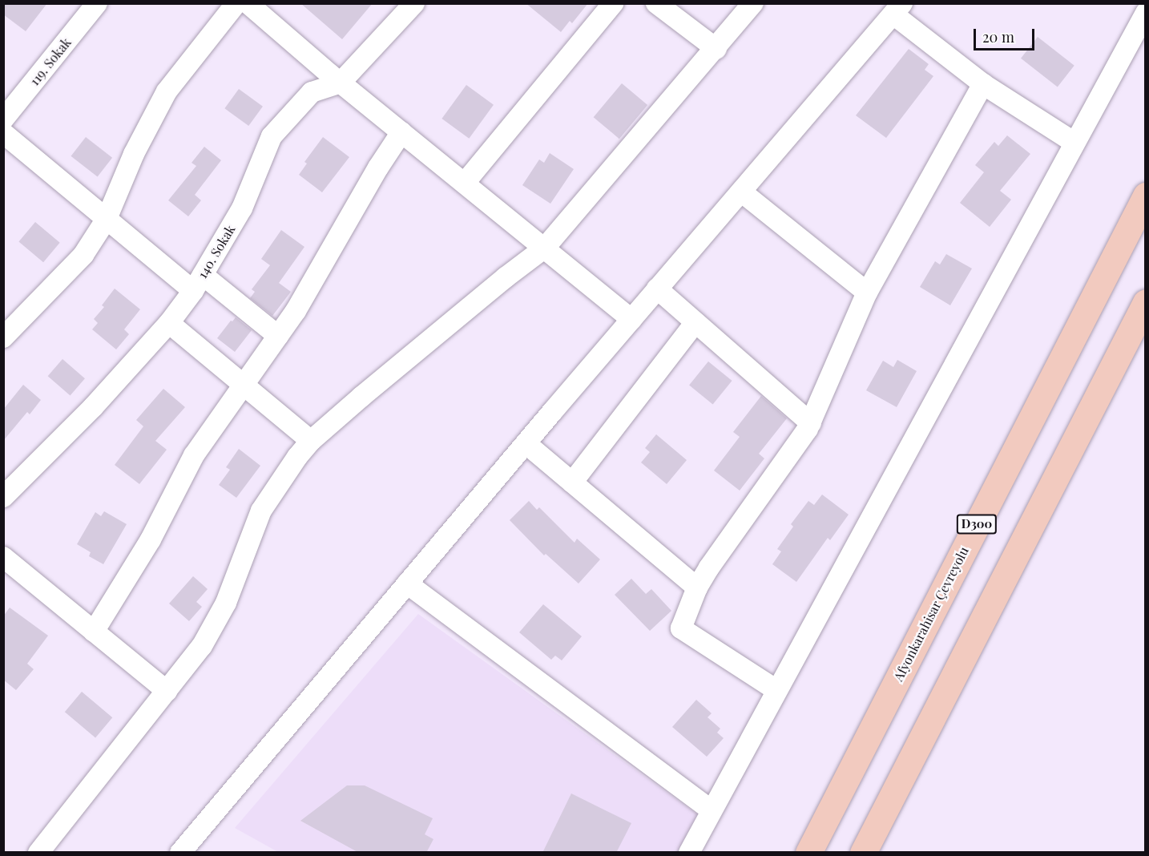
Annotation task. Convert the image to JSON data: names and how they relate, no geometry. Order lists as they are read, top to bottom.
{
  "streets": {
    "highway": ["D300", "Afyonkarahisar Çevreyolu"],
    "street": ["119. Sokak", "140. Sokak"]
  },
  "scale_bar": "20 m"
}
